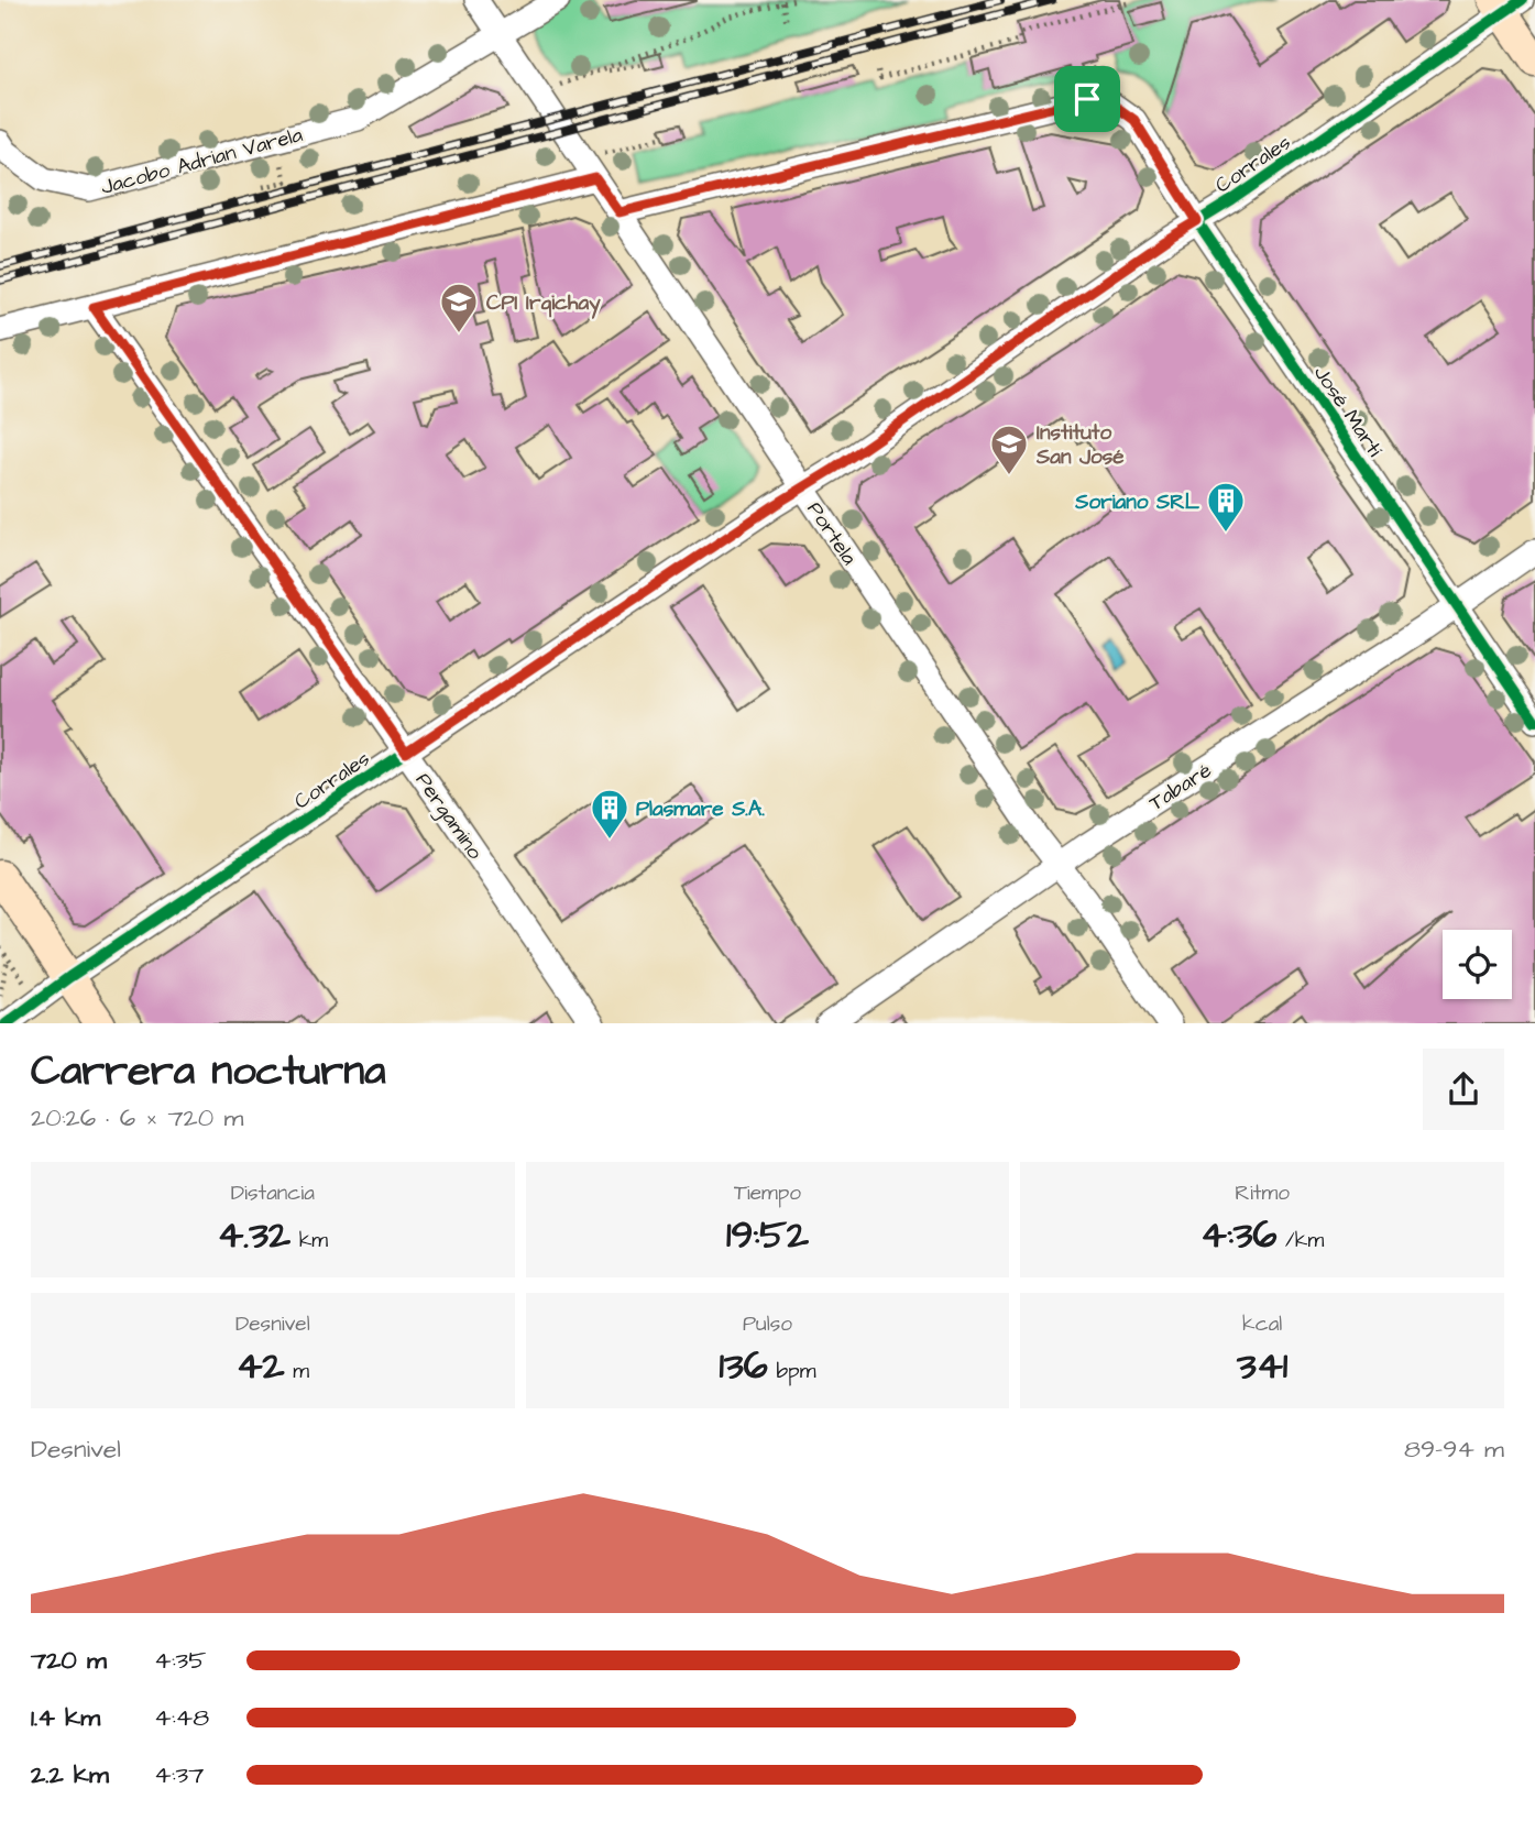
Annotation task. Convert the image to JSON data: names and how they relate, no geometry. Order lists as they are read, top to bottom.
{
  "streets": {
    "street": [
      "Jacobo Adrian Varela",
      "Corrales",
      "José Martí",
      "Portela",
      "Tabaré",
      "Pergamino"
    ]
  },
  "crossings": [
    ["Jacobo Adrian Varela", "Portela"],
    ["Corrales", "José Martí"],
    ["Corrales", "Portela"],
    ["Corrales", "Pergamino"],
    ["José Martí", "Portela"],
    ["José Martí", "Tabaré"],
    ["Portela", "Tabaré"]
  ],
  "places": {
    "school or university": ["CPI Irqichay", "Instituto San José"],
    "building": ["Soriano SRL", "Plasmare S.A."]
  },
  "page": {
    "heading": ["Carrera nocturna", "20:26 · 6 × 720 m"],
    "stats": [
      ["Distancia", "4.32 km"],
      ["Tiempo", "19:52"],
      ["Ritmo", "4:36 /km"],
      ["Desnivel", "42 m"],
      ["Pulso", "136 bpm"],
      ["kcal", "341"]
    ],
    "chart": ["Desnivel", "89–94 m"],
    "list": [
      {
        "name": "720 m",
        "note": "4:35"
      },
      {
        "name": "1.4 km",
        "note": "4:48"
      },
      {
        "name": "2.2 km",
        "note": "4:37"
      }
    ]
  }
}
